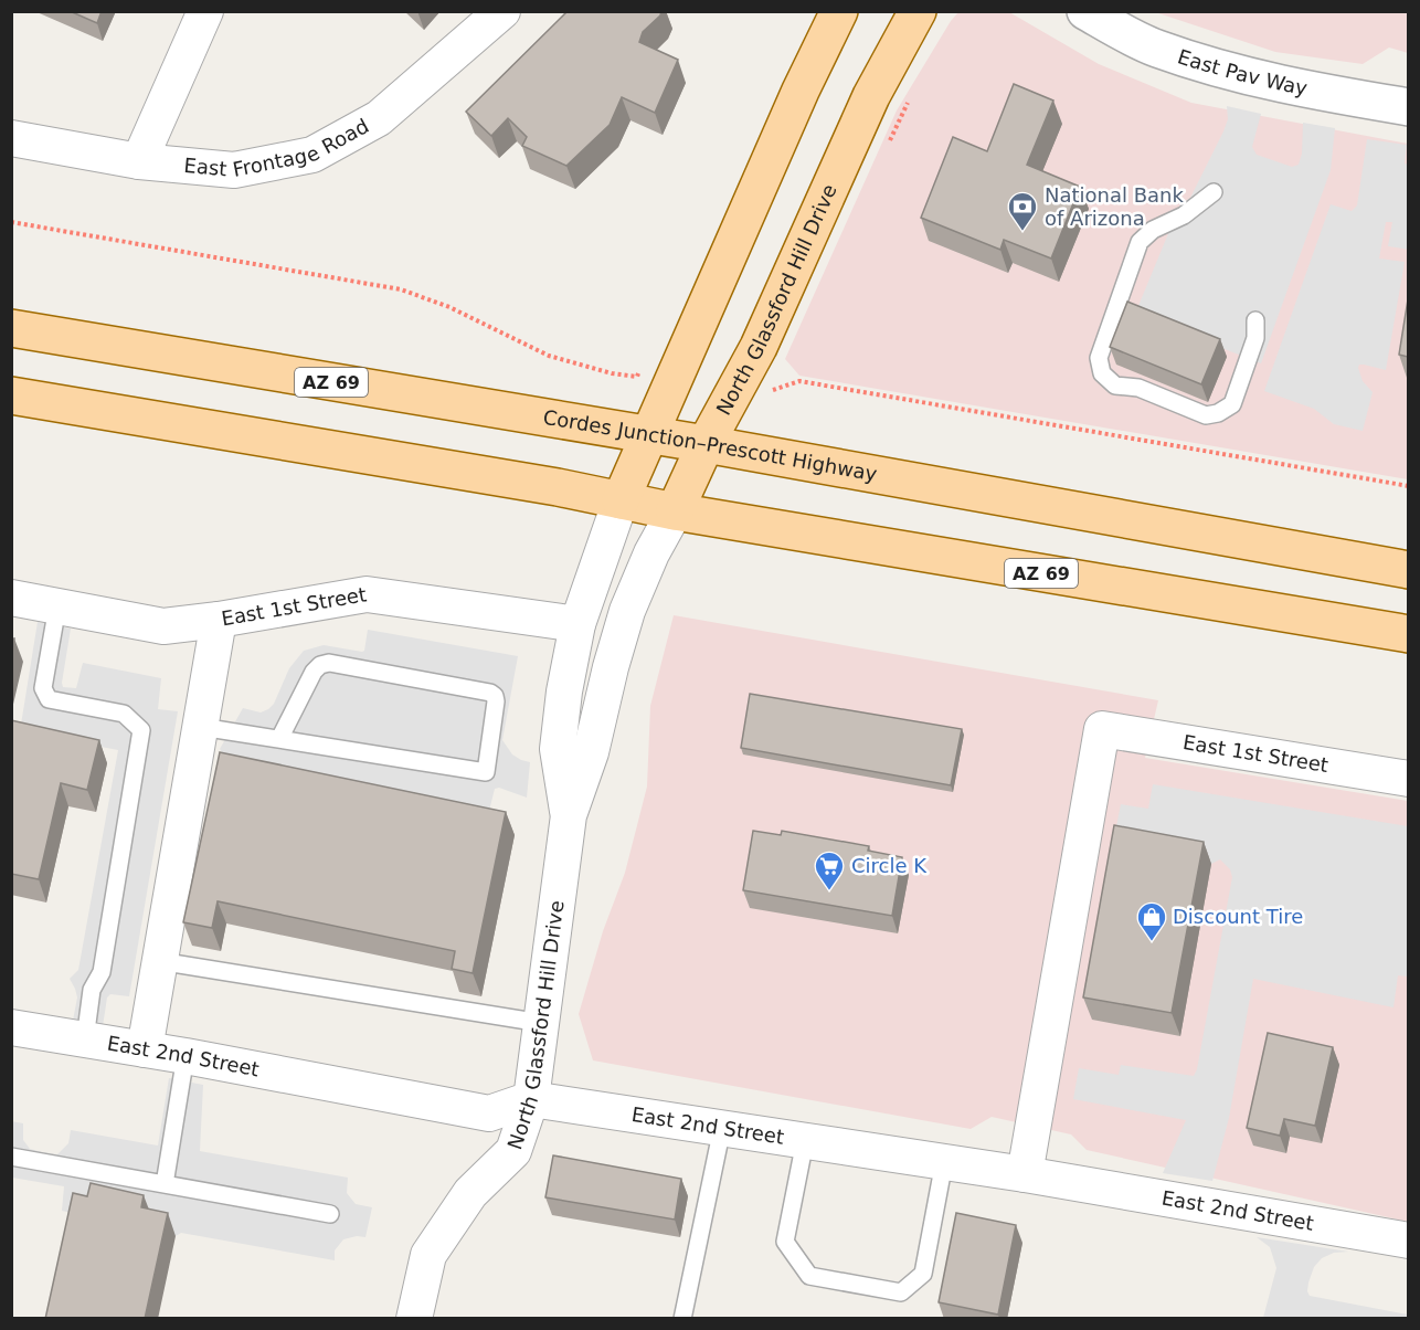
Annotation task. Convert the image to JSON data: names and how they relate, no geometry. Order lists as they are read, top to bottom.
{
  "streets": {
    "main road": ["North Glassford Hill Drive", "AZ 69", "Cordes Junction–Prescott Highway"],
    "street": [
      "East Pav Way",
      "East Frontage Road",
      "East 1st Street",
      "East 2nd Street"
    ]
  },
  "crossings": [
    ["North Glassford Hill Drive", "AZ 69"],
    ["North Glassford Hill Drive", "Cordes Junction–Prescott Highway"],
    ["North Glassford Hill Drive", "East 1st Street"],
    ["North Glassford Hill Drive", "East 2nd Street"],
    ["East 1st Street", "East 2nd Street"]
  ],
  "places": {
    "bank": ["National Bank of Arizona"],
    "supermarket": ["Circle K"],
    "shop": ["Discount Tire"]
  }
}
